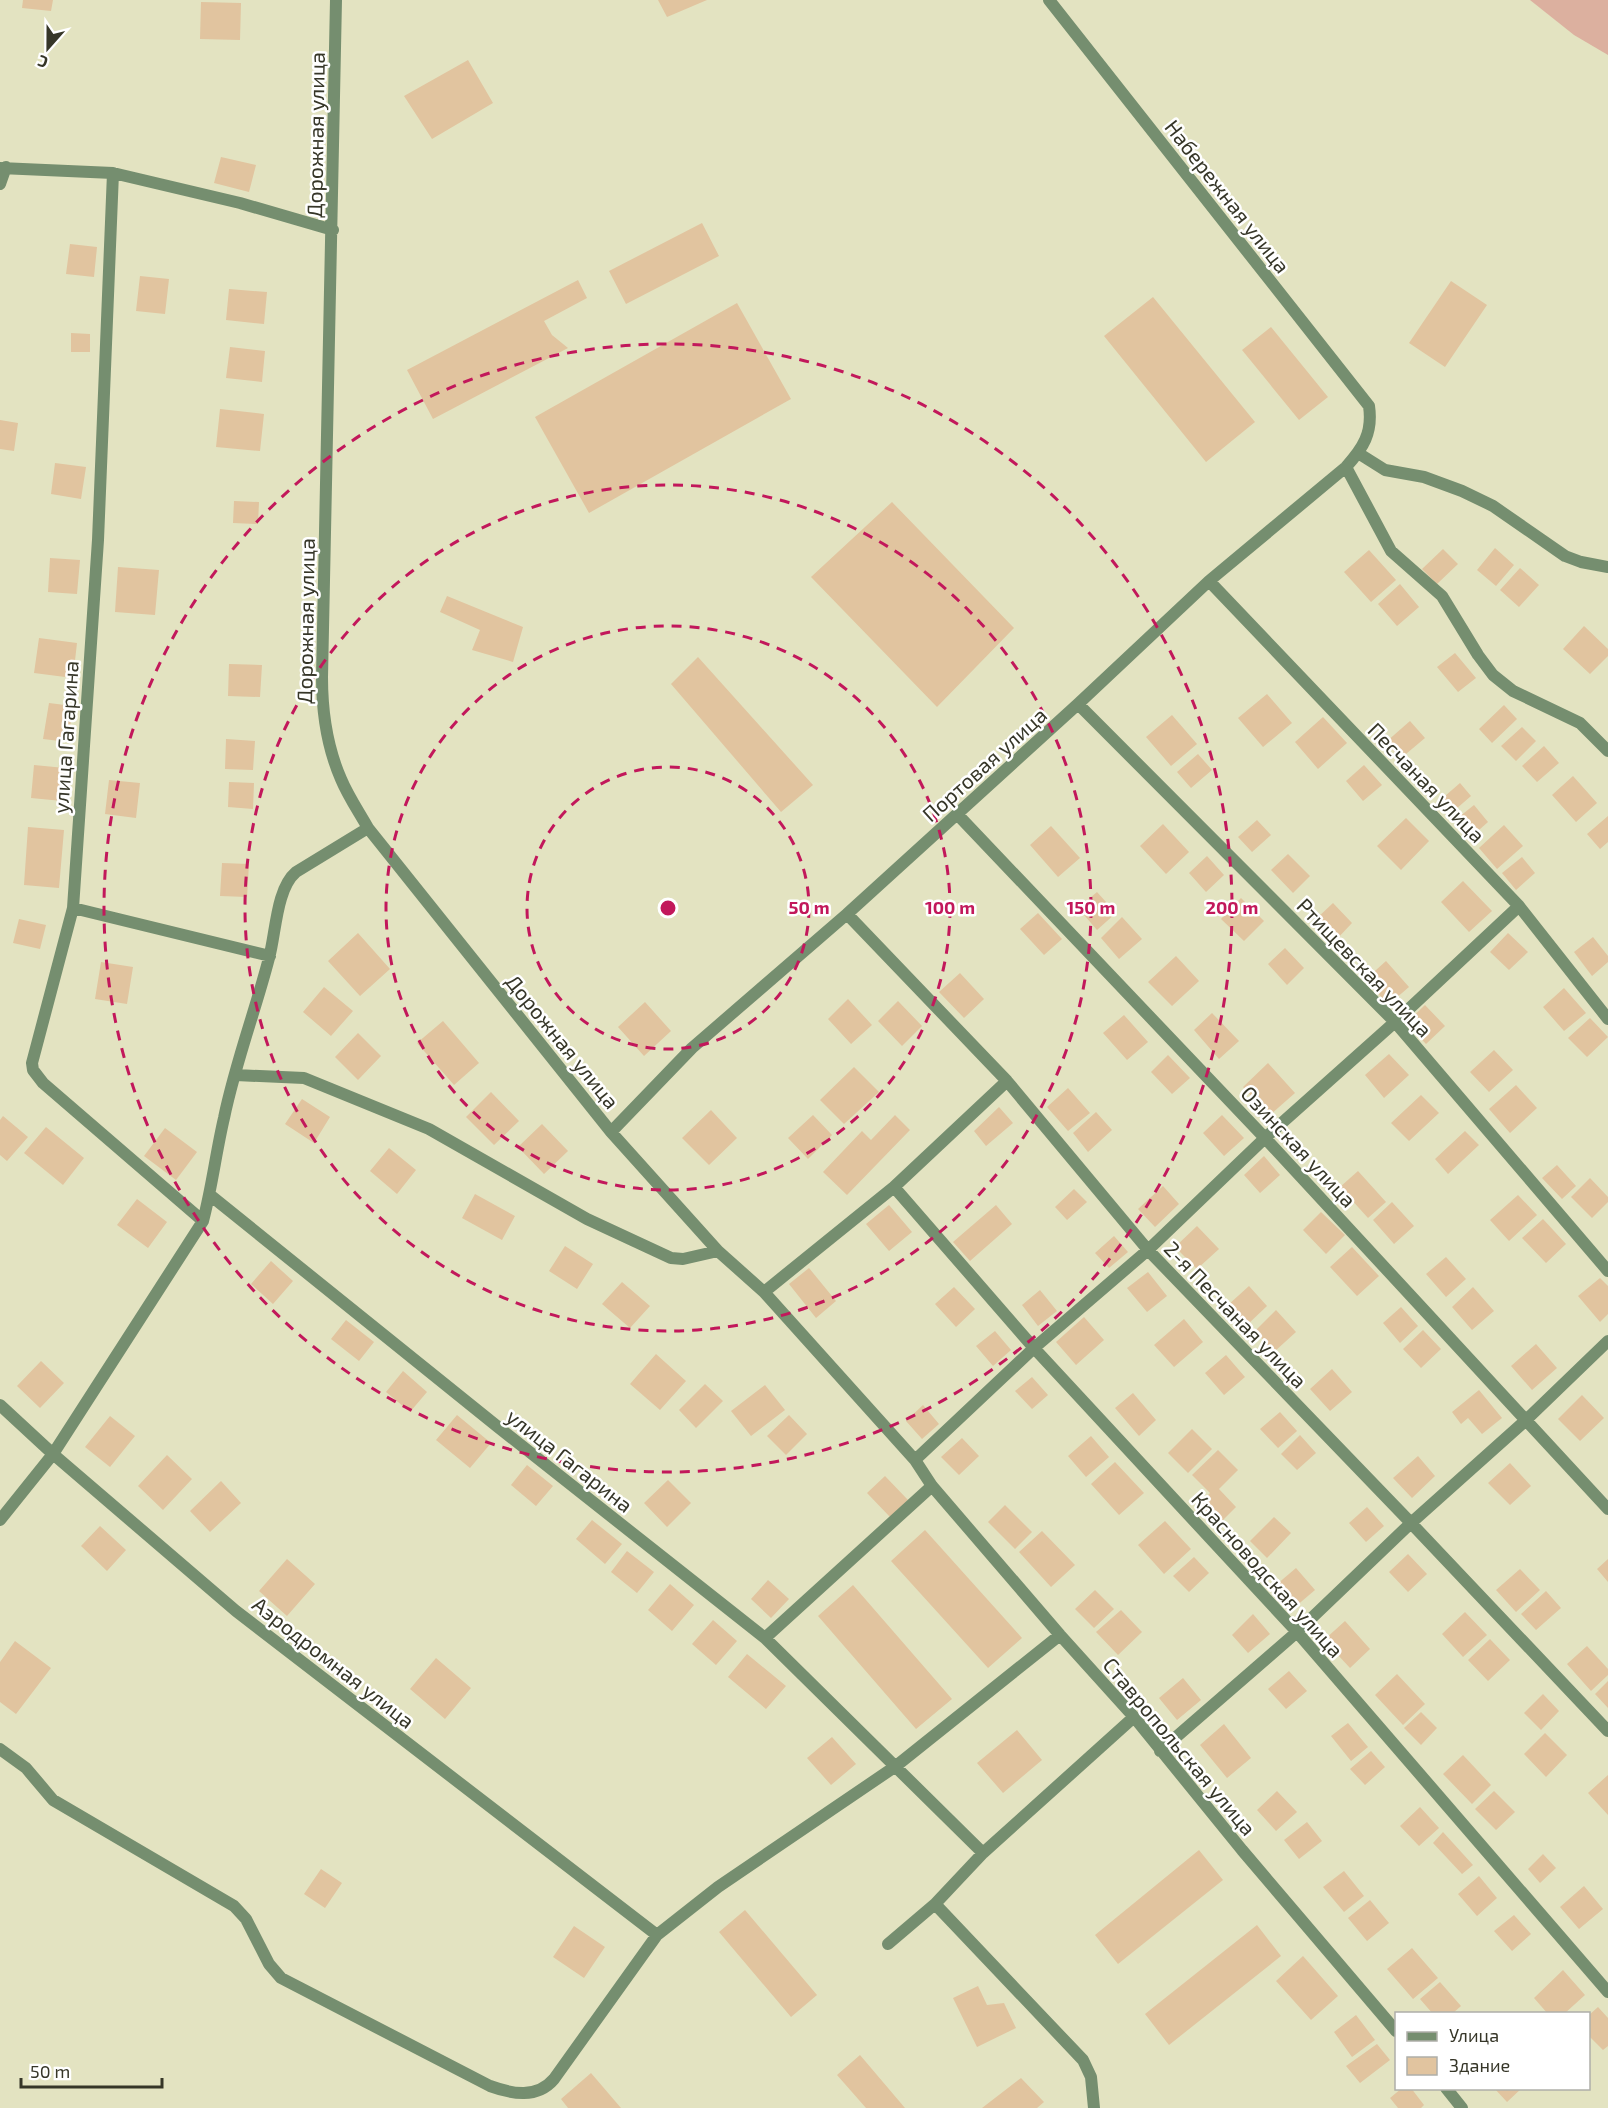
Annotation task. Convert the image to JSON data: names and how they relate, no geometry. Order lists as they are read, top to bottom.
{
  "streets": {
    "street": [
      "Дорожная улица",
      "Набережная улица",
      "улица Гагарина",
      "Портовая улица",
      "Песчаная улица",
      "Ртищевская улица",
      "Озинская улица",
      "2-я Песчаная улица",
      "Красноводская улица",
      "Аэродромная улица",
      "Ставропольская улица"
    ]
  },
  "crossings": [
    ["Дорожная улица", "Портовая улица"],
    ["Дорожная улица", "Ставропольская улица"],
    ["Набережная улица", "Портовая улица"],
    ["Портовая улица", "Песчаная улица"],
    ["Портовая улица", "Ртищевская улица"],
    ["Портовая улица", "Озинская улица"],
    ["Портовая улица", "2-я Песчаная улица"]
  ],
  "legend": ["Улица", "Здание"],
  "scale_bar": "50 m",
  "north": "bottom",
  "rings": [
    "50 m",
    "100 m",
    "150 m",
    "200 m"
  ]
}
